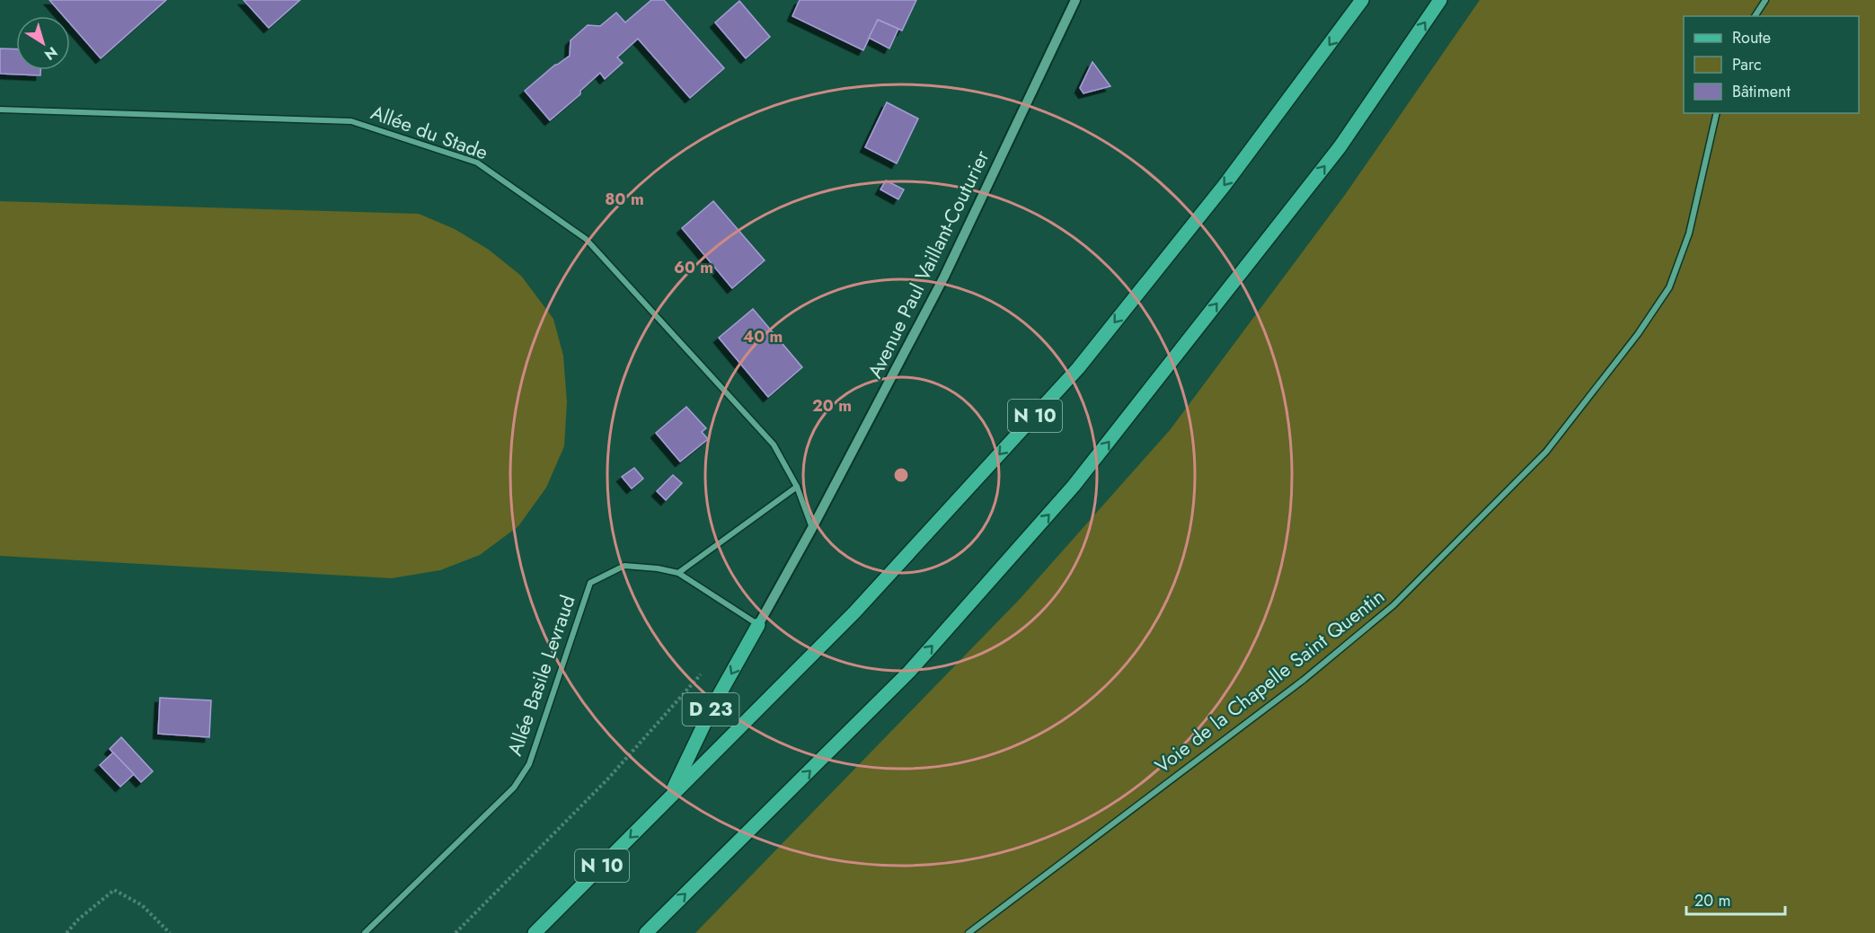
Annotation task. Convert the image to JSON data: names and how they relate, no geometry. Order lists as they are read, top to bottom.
{
  "streets": {
    "main road": ["N 10", "D 23"],
    "street": [
      "Allée du Stade",
      "Avenue Paul Vaillant-Couturier",
      "Allée Basile Levraud",
      "Voie de la Chapelle Saint Quentin"
    ]
  },
  "crossings": [
    ["Allée du Stade", "Avenue Paul Vaillant-Couturier"],
    ["Avenue Paul Vaillant-Couturier", "Allée Basile Levraud"],
    ["Avenue Paul Vaillant-Couturier", "D 23"],
    ["N 10", "D 23"],
    ["Allée Basile Levraud", "D 23"]
  ],
  "legend": ["Route", "Parc", "Bâtiment"],
  "scale_bar": "20 m",
  "north": "bottom right",
  "rings": [
    "80 m",
    "60 m",
    "40 m",
    "20 m"
  ]
}
